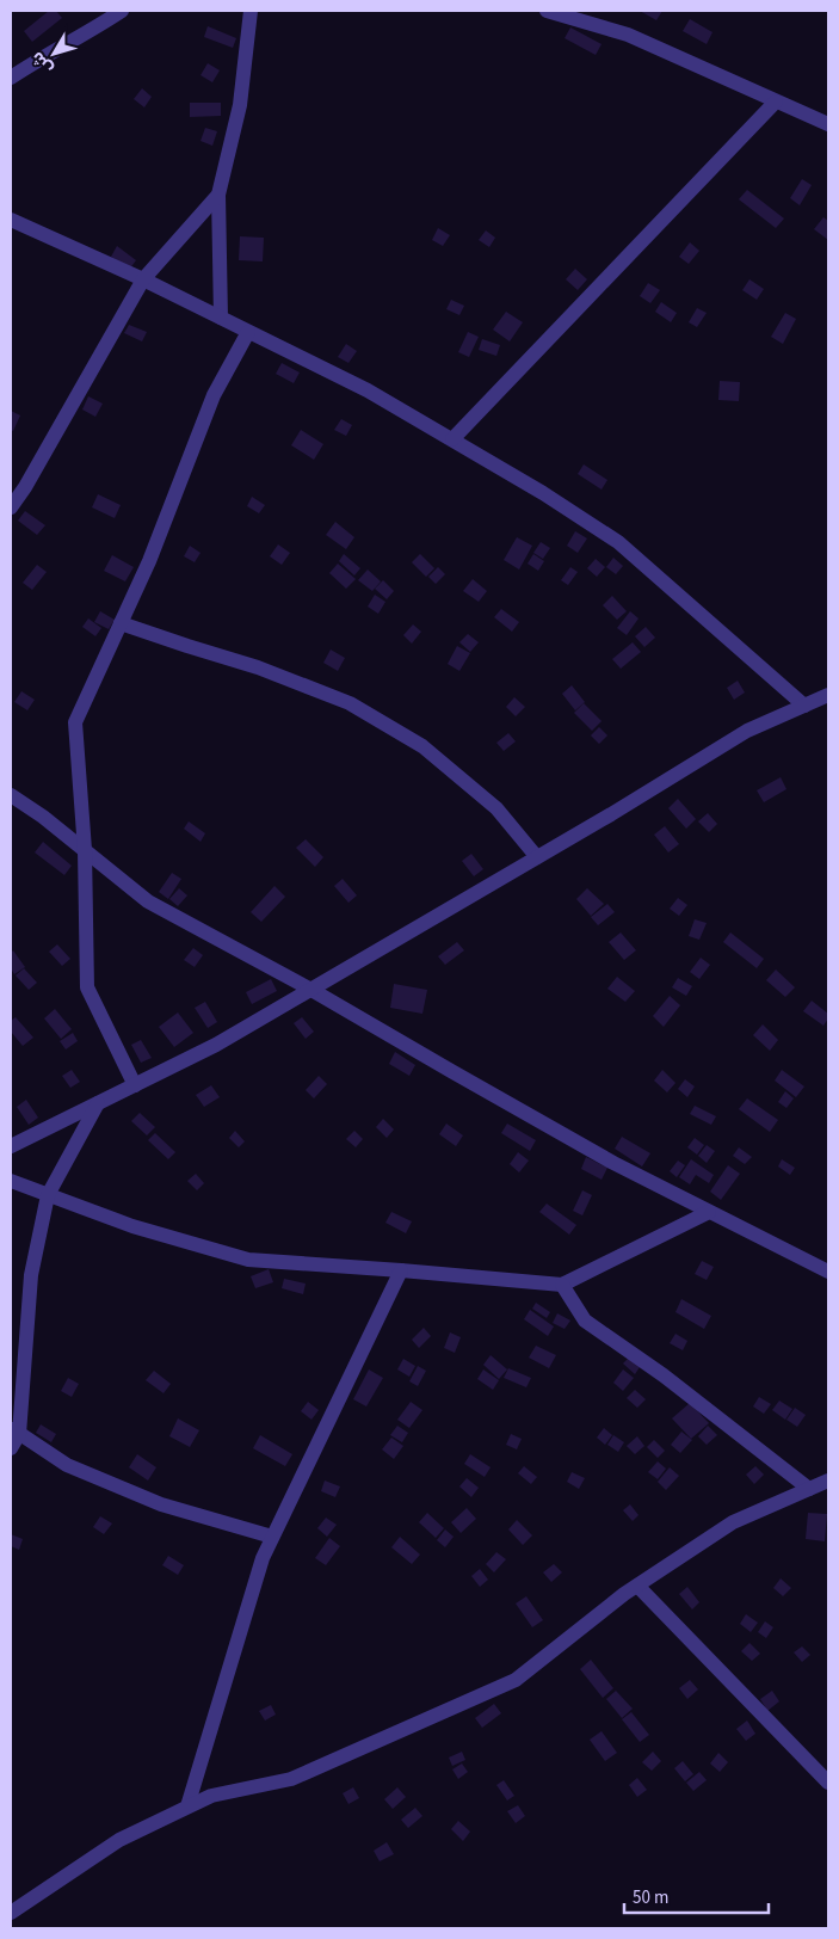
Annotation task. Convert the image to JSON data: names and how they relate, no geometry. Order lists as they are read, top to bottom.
{
  "scale_bar": "50 m",
  "north": "bottom left"
}
